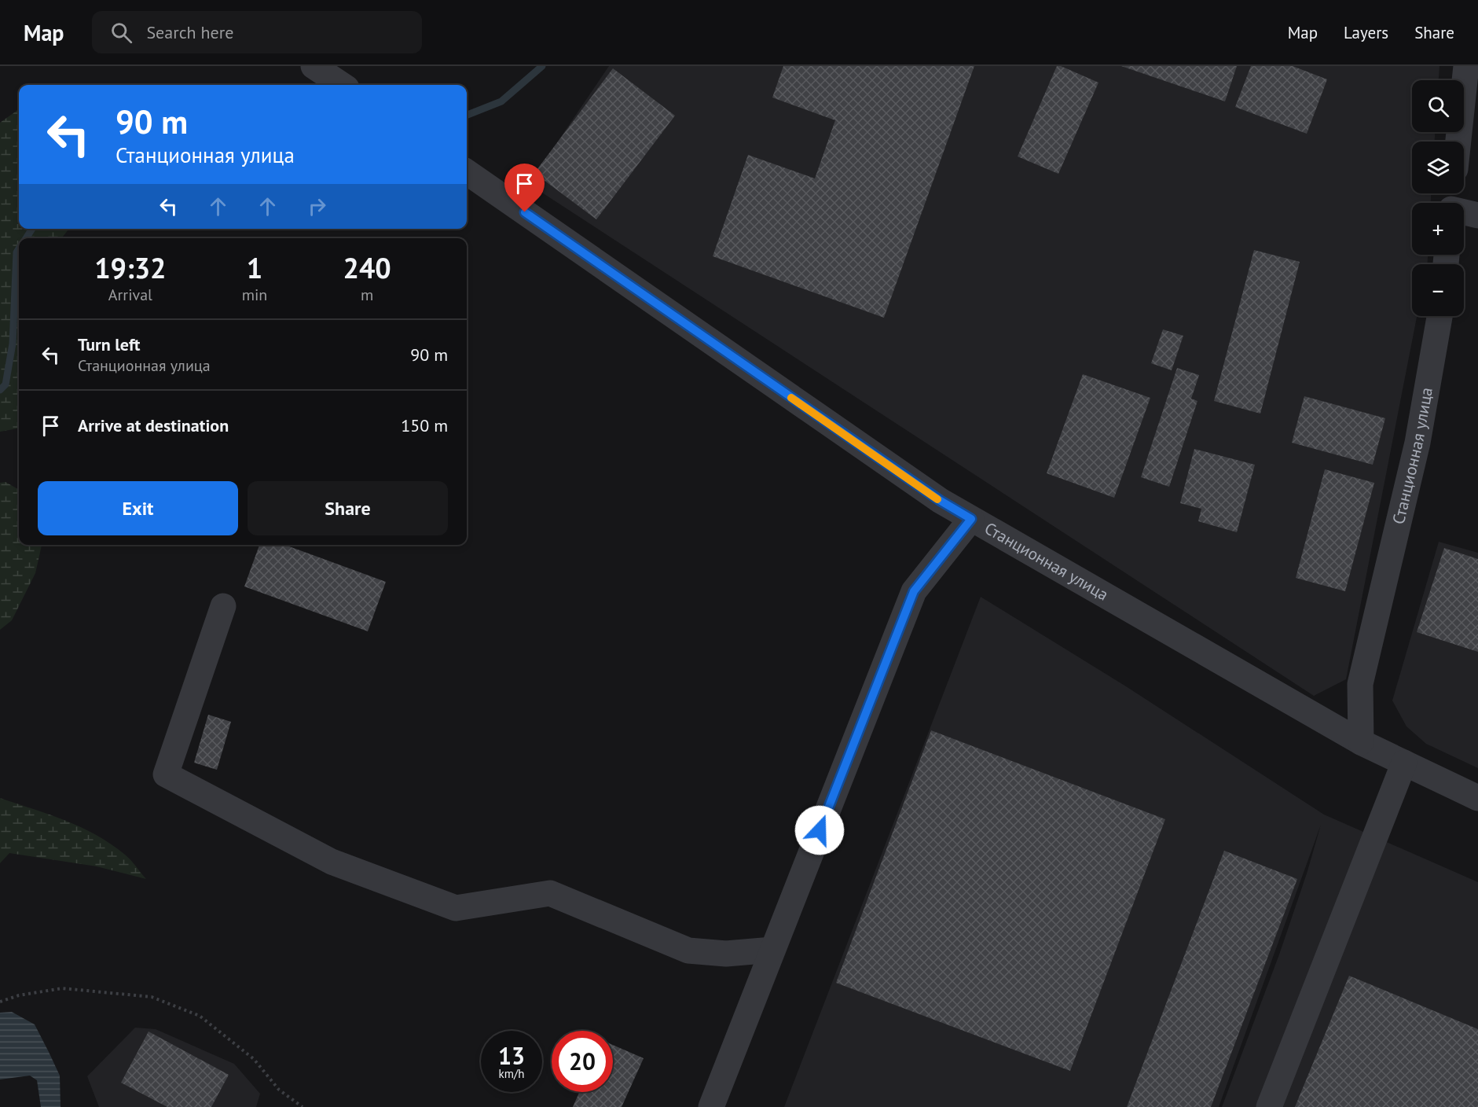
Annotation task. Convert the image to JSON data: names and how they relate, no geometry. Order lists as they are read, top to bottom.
{
  "streets": {
    "street": ["Станционная улица"]
  },
  "page": {
    "header": "Map",
    "search": "Search here",
    "nav": ["Map", "Layers", "Share"],
    "map_buttons": ["+", "−"],
    "turn": ["90 m", "Станционная улица"],
    "eta": [
      "19:32",
      "Arrival",
      "1",
      "min",
      "240",
      "m"
    ],
    "list": [
      {
        "name": "Turn left",
        "note": "Станционная улица",
        "value": "90 m"
      },
      {
        "name": "Arrive at destination",
        "value": "150 m"
      }
    ],
    "buttons": ["Exit", "Share"],
    "speed": "13 km/h",
    "limit": "20"
  }
}
